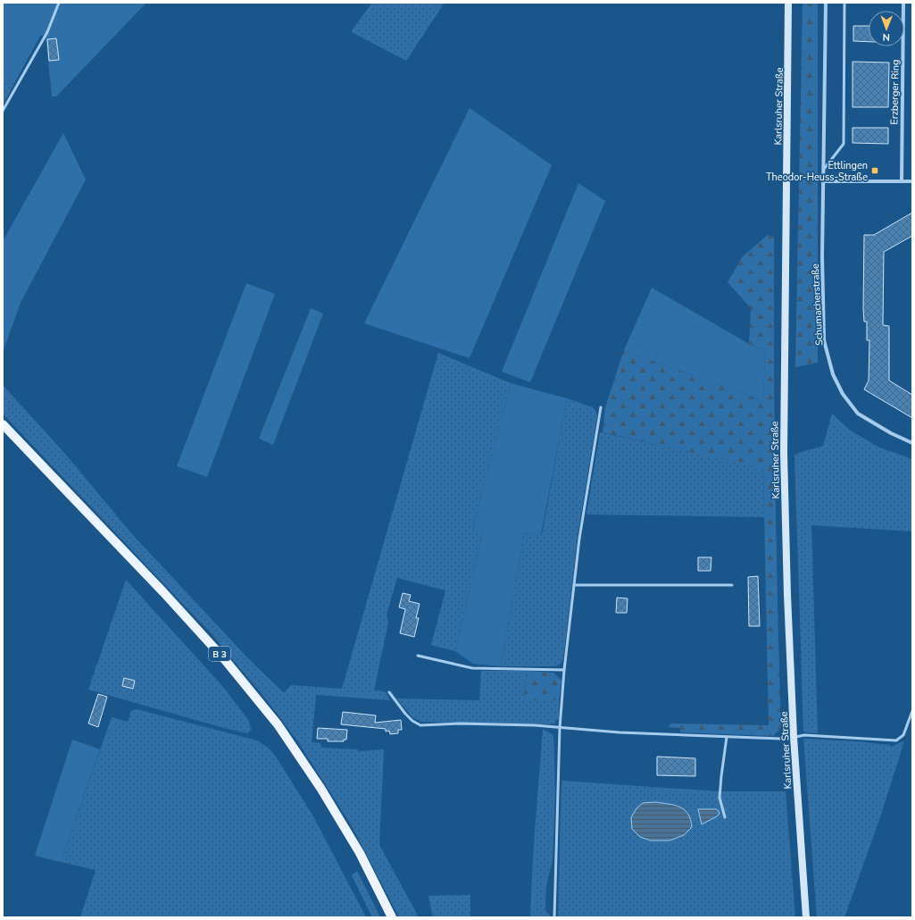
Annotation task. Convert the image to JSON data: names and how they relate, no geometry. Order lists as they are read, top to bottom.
{
  "streets": {
    "main road": ["Karlsruher Straße", "B 3"],
    "street": ["Erzberger Ring", "Schumacherstraße"]
  },
  "places": {
    "transit": ["Ettlingen Theodor-Heuss-Straße"]
  },
  "north": "bottom"
}
